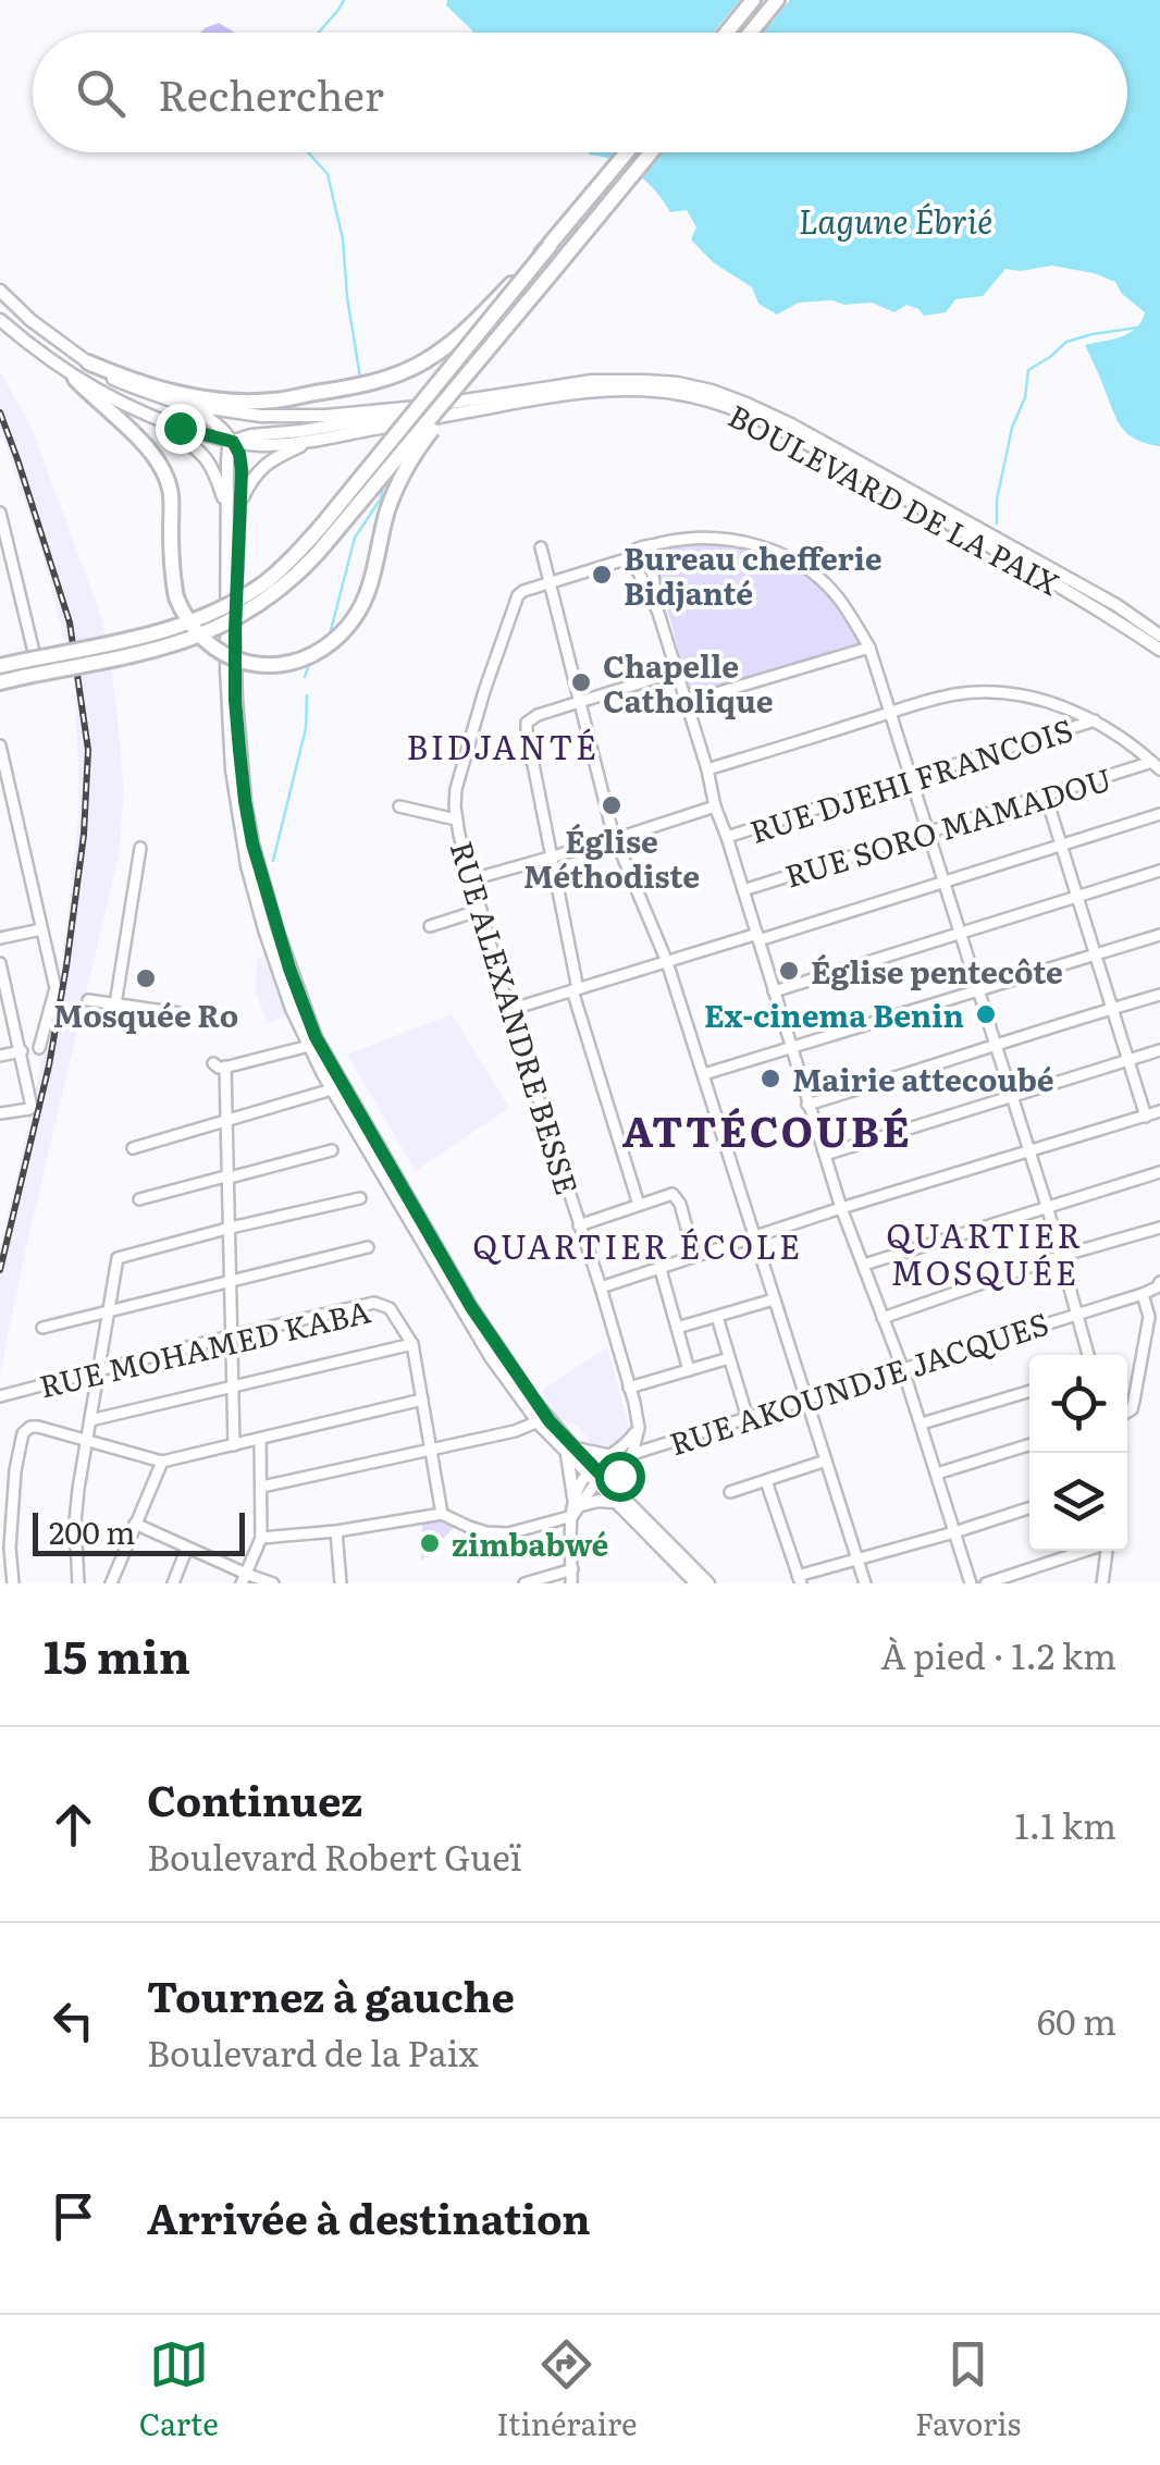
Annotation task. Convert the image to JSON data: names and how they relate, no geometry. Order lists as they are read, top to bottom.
{
  "streets": {
    "main road": ["BOULEVARD DE LA PAIX"],
    "street": [
      "RUE DJEHI FRANCOIS",
      "RUE SORO MAMADOU",
      "RUE ALEXANDRE BESSE",
      "RUE MOHAMED KABA",
      "RUE AKOUNDJE JACQUES"
    ]
  },
  "crossings": [
    ["RUE ALEXANDRE BESSE", "RUE AKOUNDJE JACQUES"]
  ],
  "districts": [
    "BIDJANTÉ",
    "ATTÉCOUBÉ",
    "QUARTIER MOSQUÉE",
    "QUARTIER ÉCOLE"
  ],
  "water": ["Lagune Ébrié"],
  "places": [
    "Bureau chefferie Bidjanté",
    "Chapelle Catholique",
    "Église Méthodiste",
    "Église pentecôte",
    "Mosquée Ro",
    "Ex-cinema Benin",
    "Mairie attecoubé",
    "zimbabwé"
  ],
  "scale_bar": "200 m",
  "page": {
    "search": "Rechercher",
    "scale": "200 m",
    "heading": ["15 min", "À pied · 1.2 km"],
    "list": [
      ["Continuez", "Boulevard Robert Gueï", "1.1 km"],
      ["Tournez à gauche", "Boulevard de la Paix", "60 m"],
      "Arrivée à destination"
    ],
    "nav": ["Carte", "Itinéraire", "Favoris"]
  }
}
